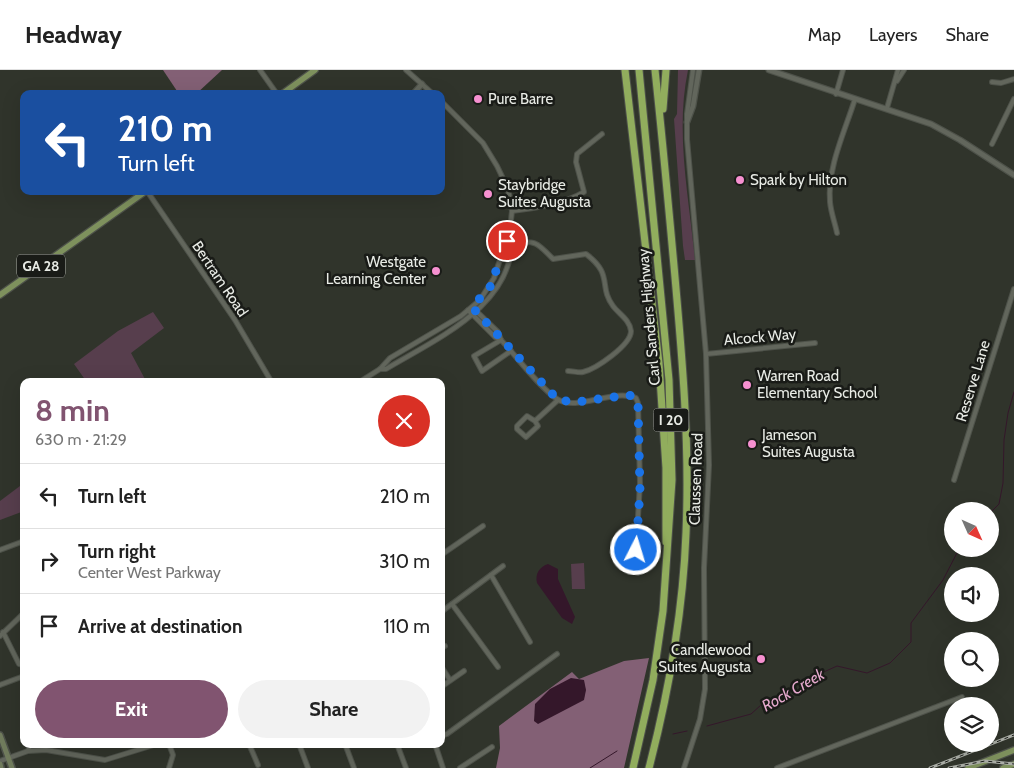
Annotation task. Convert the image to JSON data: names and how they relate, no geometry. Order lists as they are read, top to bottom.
{
  "streets": {
    "highway": ["Carl Sanders Highway", "I 20"],
    "main road": ["GA 28"],
    "street": [
      "Bertram Road",
      "Alcock Way",
      "Reserve Lane",
      "Claussen Road"
    ]
  },
  "crossings": [
    ["Alcock Way", "Claussen Road"]
  ],
  "water": ["Rock Creek"],
  "places": [
    "Pure Barre",
    "Spark by Hilton",
    "Staybridge Suites Augusta",
    "Westgate Learning Center",
    "Warren Road Elementary School",
    "Jameson Suites Augusta",
    "Candlewood Suites Augusta"
  ],
  "north": "bottom right",
  "page": {
    "header": "Headway",
    "nav": ["Map", "Layers", "Share"],
    "turn": ["210 m", "Turn left"],
    "heading": ["8 min", "630 m · 21:29"],
    "list": [
      {
        "name": "Turn left",
        "value": "210 m"
      },
      {
        "name": "Turn right",
        "note": "Center West Parkway",
        "value": "310 m"
      },
      {
        "name": "Arrive at destination",
        "value": "110 m"
      }
    ],
    "buttons": ["Exit", "Share"]
  }
}
